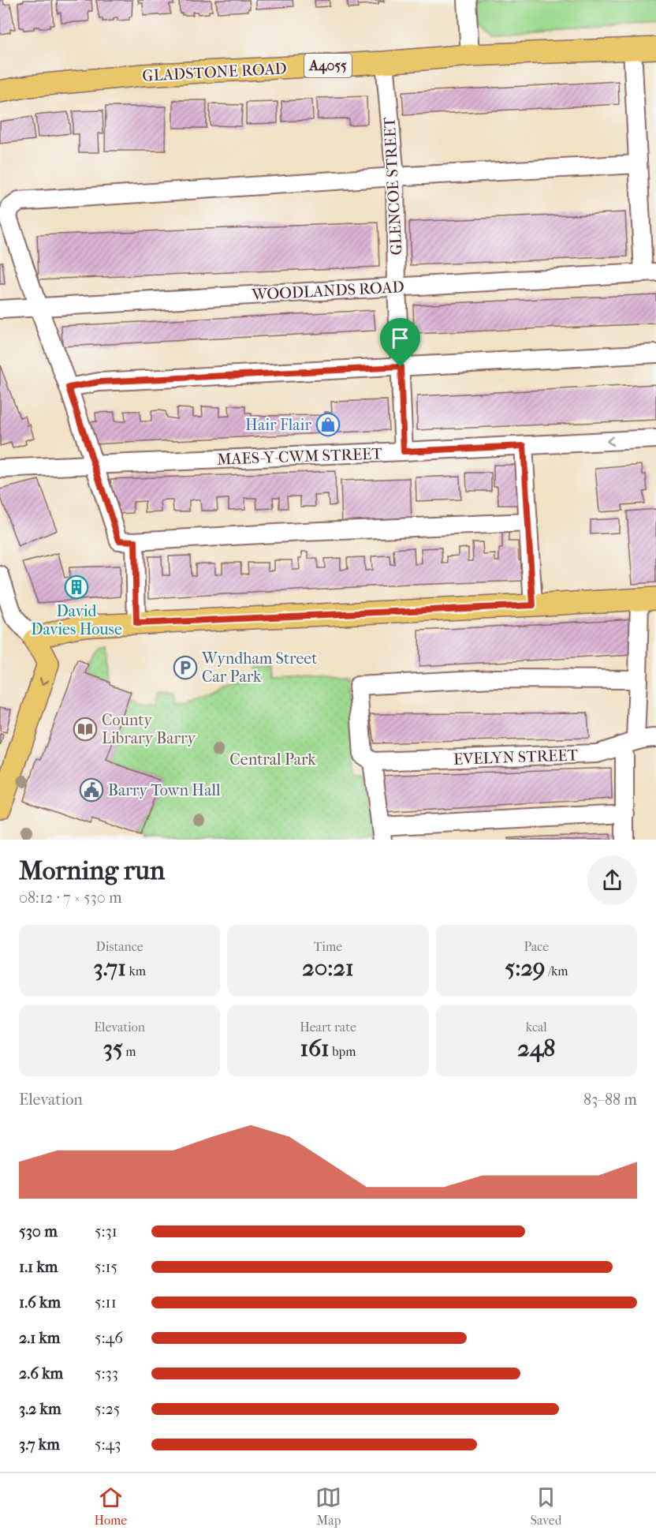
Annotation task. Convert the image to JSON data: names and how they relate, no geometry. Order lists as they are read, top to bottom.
{
  "streets": {
    "main road": ["A4055", "GLADSTONE ROAD"],
    "street": [
      "GLENCOE STREET",
      "WOODLANDS ROAD",
      "MAES-Y-CWM STREET",
      "EVELYN STREET"
    ]
  },
  "crossings": [
    ["GLADSTONE ROAD", "GLENCOE STREET"],
    ["GLENCOE STREET", "WOODLANDS ROAD"],
    ["GLENCOE STREET", "MAES-Y-CWM STREET"]
  ],
  "parks": ["Central Park"],
  "places": {
    "shop": ["Hair Flair"],
    "building": ["David Davies House"],
    "parking": ["Wyndham Street Car Park"],
    "library": ["County Library Barry"],
    "public building": ["Barry Town Hall"]
  },
  "page": {
    "heading": ["Morning run", "08:12 · 7 × 530 m"],
    "stats": [
      ["Distance", "3.71 km"],
      ["Time", "20:21"],
      ["Pace", "5:29 /km"],
      ["Elevation", "35 m"],
      ["Heart rate", "161 bpm"],
      ["kcal", "248"]
    ],
    "chart": ["Elevation", "83–88 m"],
    "list": [
      {
        "name": "530 m",
        "note": "5:31"
      },
      {
        "name": "1.1 km",
        "note": "5:15"
      },
      {
        "name": "1.6 km",
        "note": "5:11"
      },
      {
        "name": "2.1 km",
        "note": "5:46"
      },
      {
        "name": "2.6 km",
        "note": "5:33"
      },
      {
        "name": "3.2 km",
        "note": "5:25"
      },
      {
        "name": "3.7 km",
        "note": "5:43"
      }
    ],
    "tabs": ["Home", "Map", "Saved"]
  }
}
